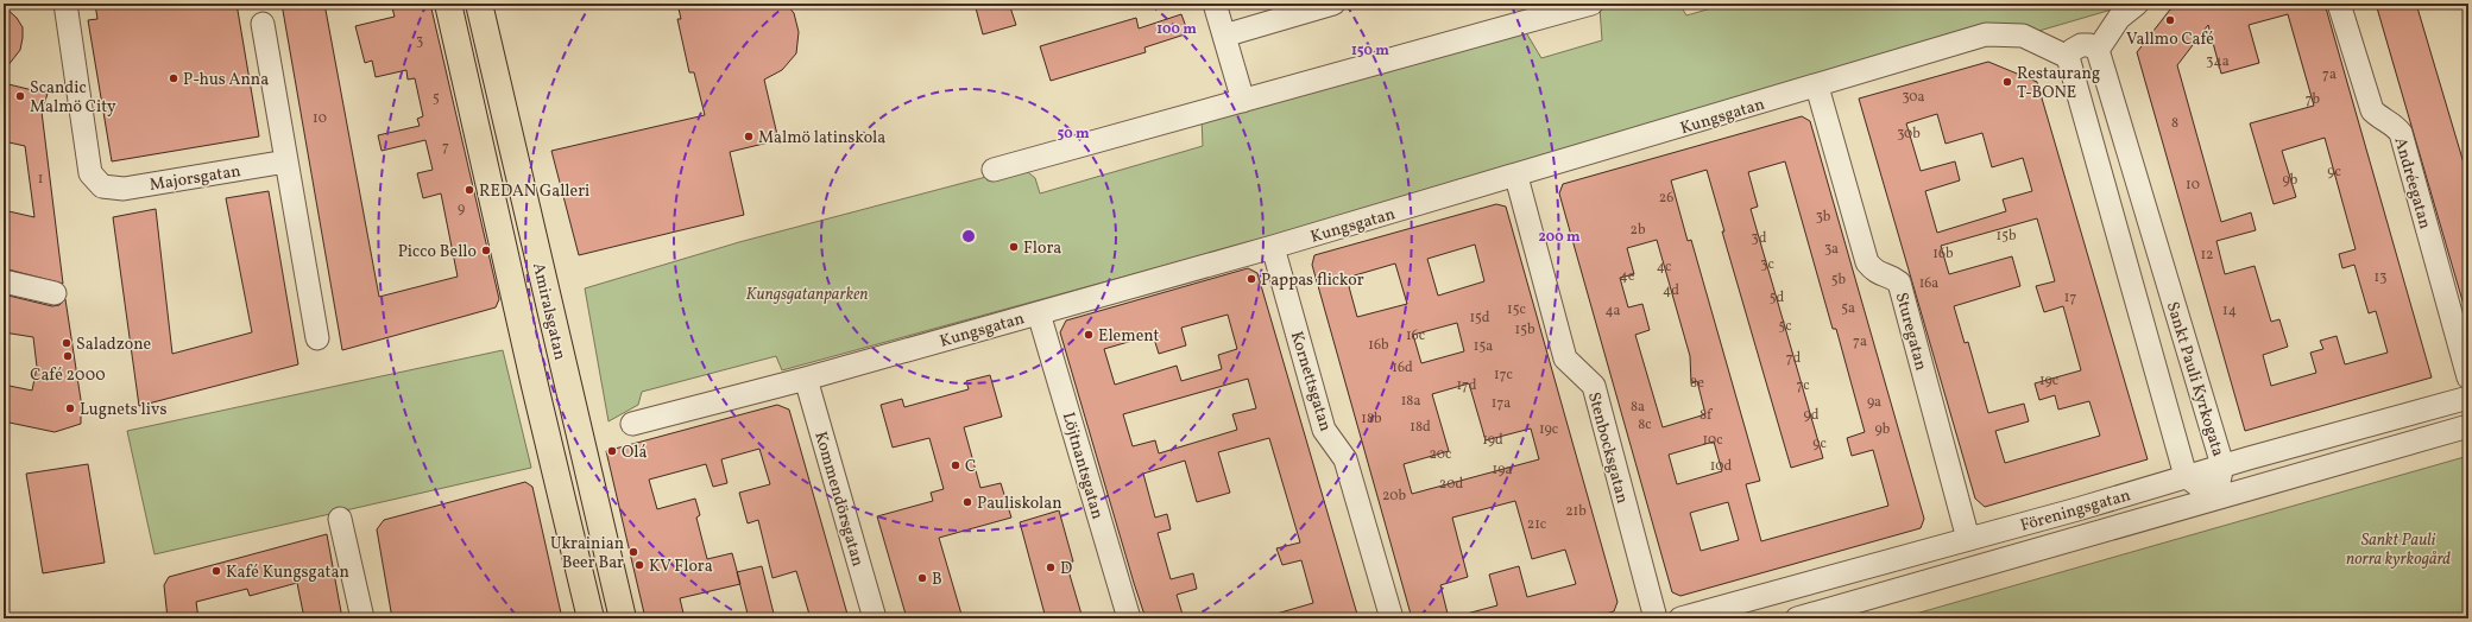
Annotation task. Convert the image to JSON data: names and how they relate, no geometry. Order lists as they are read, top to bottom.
{
  "streets": {
    "main road": ["Amiralsgatan"],
    "street": [
      "Kungsgatan",
      "Majorsgatan",
      "Andréegatan",
      "Sturegatan",
      "Sankt Pauli Kyrkogata",
      "Kornettsgatan",
      "Stenbocksgatan",
      "Löjtnantsgatan",
      "Kommendörsgatan",
      "Föreningsgatan"
    ]
  },
  "crossings": [
    ["Kungsgatan", "Sturegatan"],
    ["Kungsgatan", "Sankt Pauli Kyrkogata"],
    ["Kungsgatan", "Kornettsgatan"],
    ["Kungsgatan", "Stenbocksgatan"],
    ["Kungsgatan", "Löjtnantsgatan"],
    ["Kungsgatan", "Kommendörsgatan"],
    ["Sturegatan", "Föreningsgatan"],
    ["Sankt Pauli Kyrkogata", "Föreningsgatan"]
  ],
  "parks": ["Kungsgatanparken", "Sankt Pauli norra kyrkogård"],
  "places": [
    "Vallmo Café",
    "P-hus Anna",
    "Restaurang T-BONE",
    "Scandic Malmö City",
    "Malmö latinskola",
    "REDAN Galleri",
    "Flora",
    "Picco Bello",
    "Pappas flickor",
    "Element",
    "Saladzone",
    "Café 2000",
    "Lugnets livs",
    "Olá",
    "C",
    "Pauliskolan",
    "Ukrainian Beer Bar",
    "KV Flora",
    "D",
    "Kafé Kungsgatan",
    "B"
  ],
  "house_numbers": [
    "3",
    "34a",
    "7a",
    "30a",
    "5",
    "7b",
    "10",
    "8",
    "30b",
    "7",
    "9c",
    "1",
    "9b",
    "10",
    "26",
    "9",
    "3b",
    "2b",
    "15b",
    "3d",
    "3a",
    "16b",
    "12",
    "3c",
    "4c",
    "4e",
    "13",
    "5b",
    "16a",
    "4d",
    "5d",
    "17",
    "5a",
    "15c",
    "4a",
    "14",
    "15d",
    "5c",
    "15b",
    "16c",
    "7a",
    "16b",
    "15a",
    "7d",
    "16d",
    "17c",
    "19c",
    "8e",
    "17d",
    "7c",
    "18a",
    "9a",
    "17a",
    "8a",
    "8f",
    "9d",
    "18b",
    "8c",
    "18d",
    "19c",
    "9b",
    "19d",
    "10c",
    "9c",
    "20c",
    "10d",
    "19a",
    "20d",
    "20b",
    "21b",
    "21c"
  ],
  "rings": [
    "100 m",
    "150 m",
    "50 m",
    "200 m"
  ]
}
